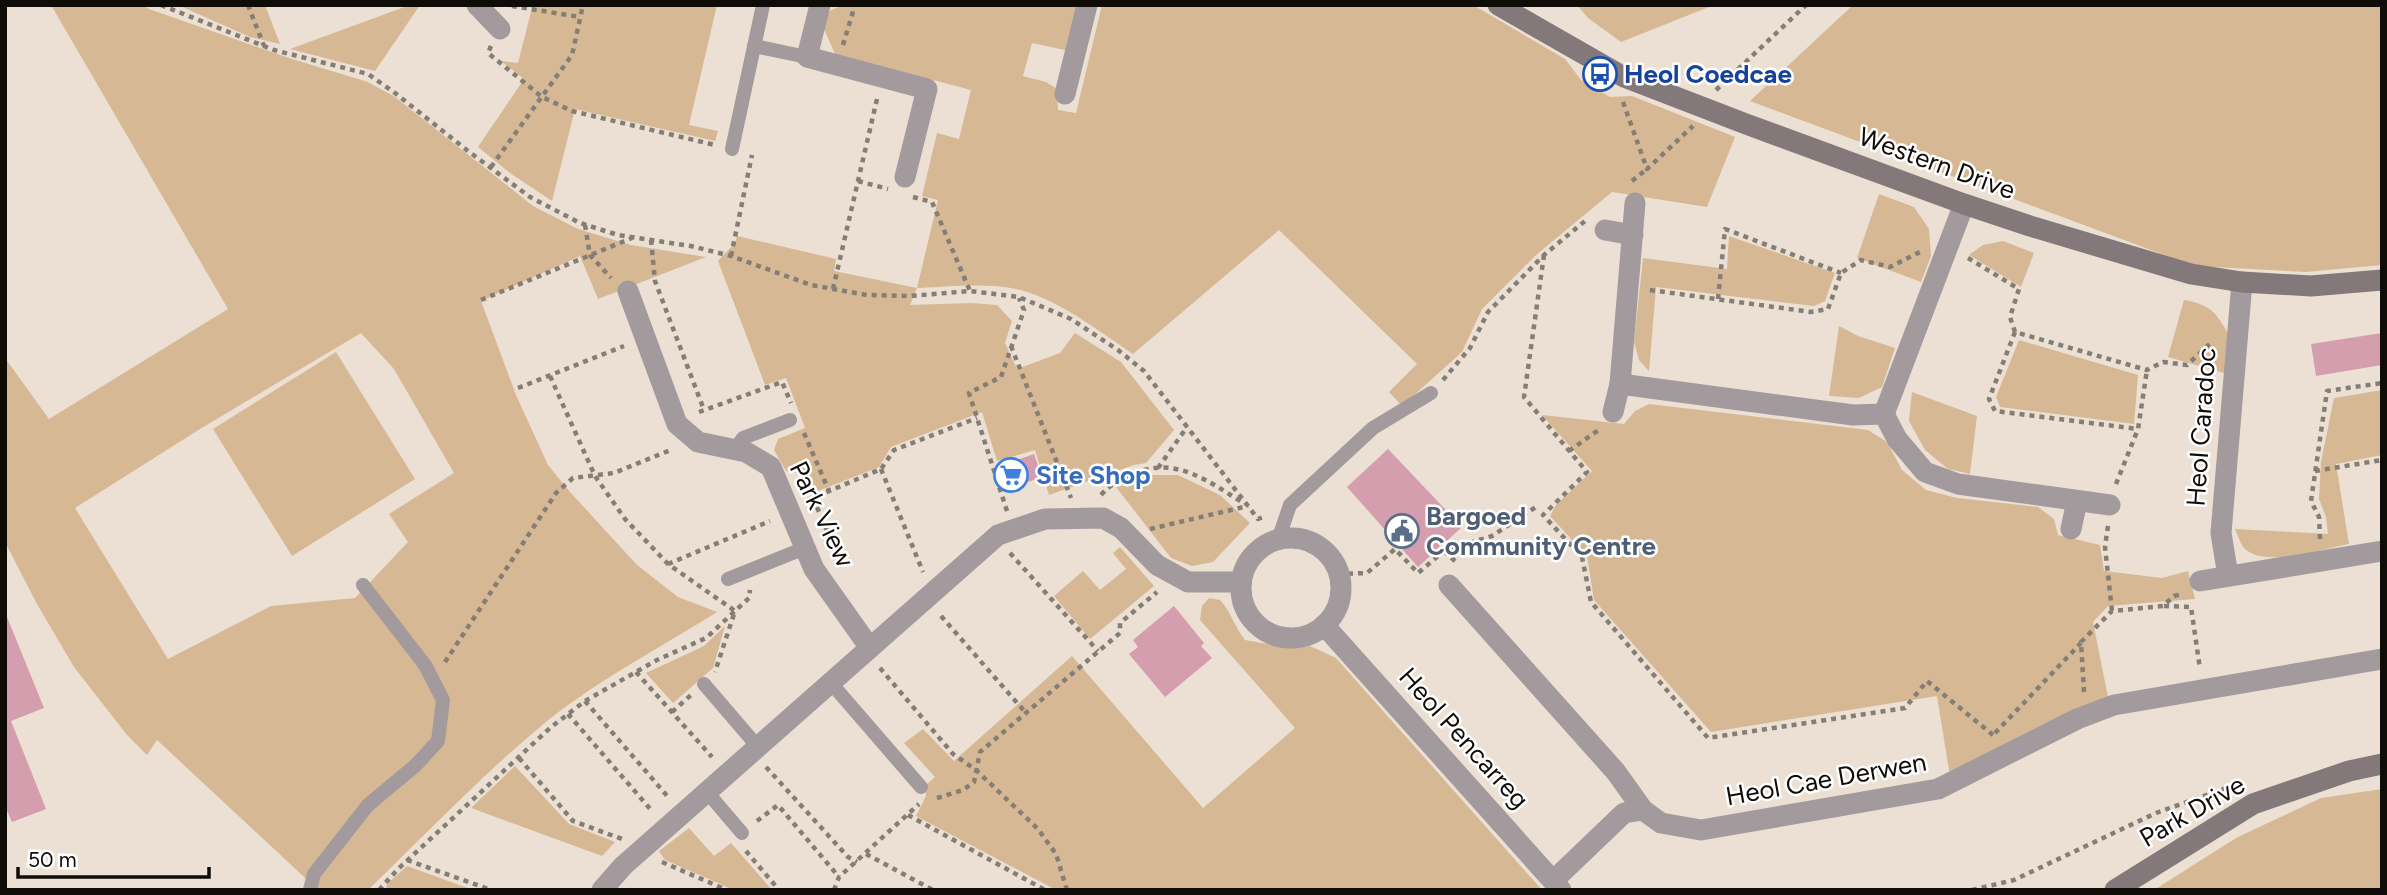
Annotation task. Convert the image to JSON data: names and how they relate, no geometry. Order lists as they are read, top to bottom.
{
  "streets": {
    "street": [
      "Western Drive",
      "Heol Caradoc",
      "Park View",
      "Heol Pencarreg",
      "Heol Cae Derwen",
      "Park Drive"
    ]
  },
  "crossings": [
    ["Western Drive", "Heol Caradoc"]
  ],
  "places": {
    "bus stop": ["Heol Coedcae"],
    "supermarket": ["Site Shop"],
    "public building": ["Bargoed Community Centre"]
  },
  "scale_bar": "50 m"
}
